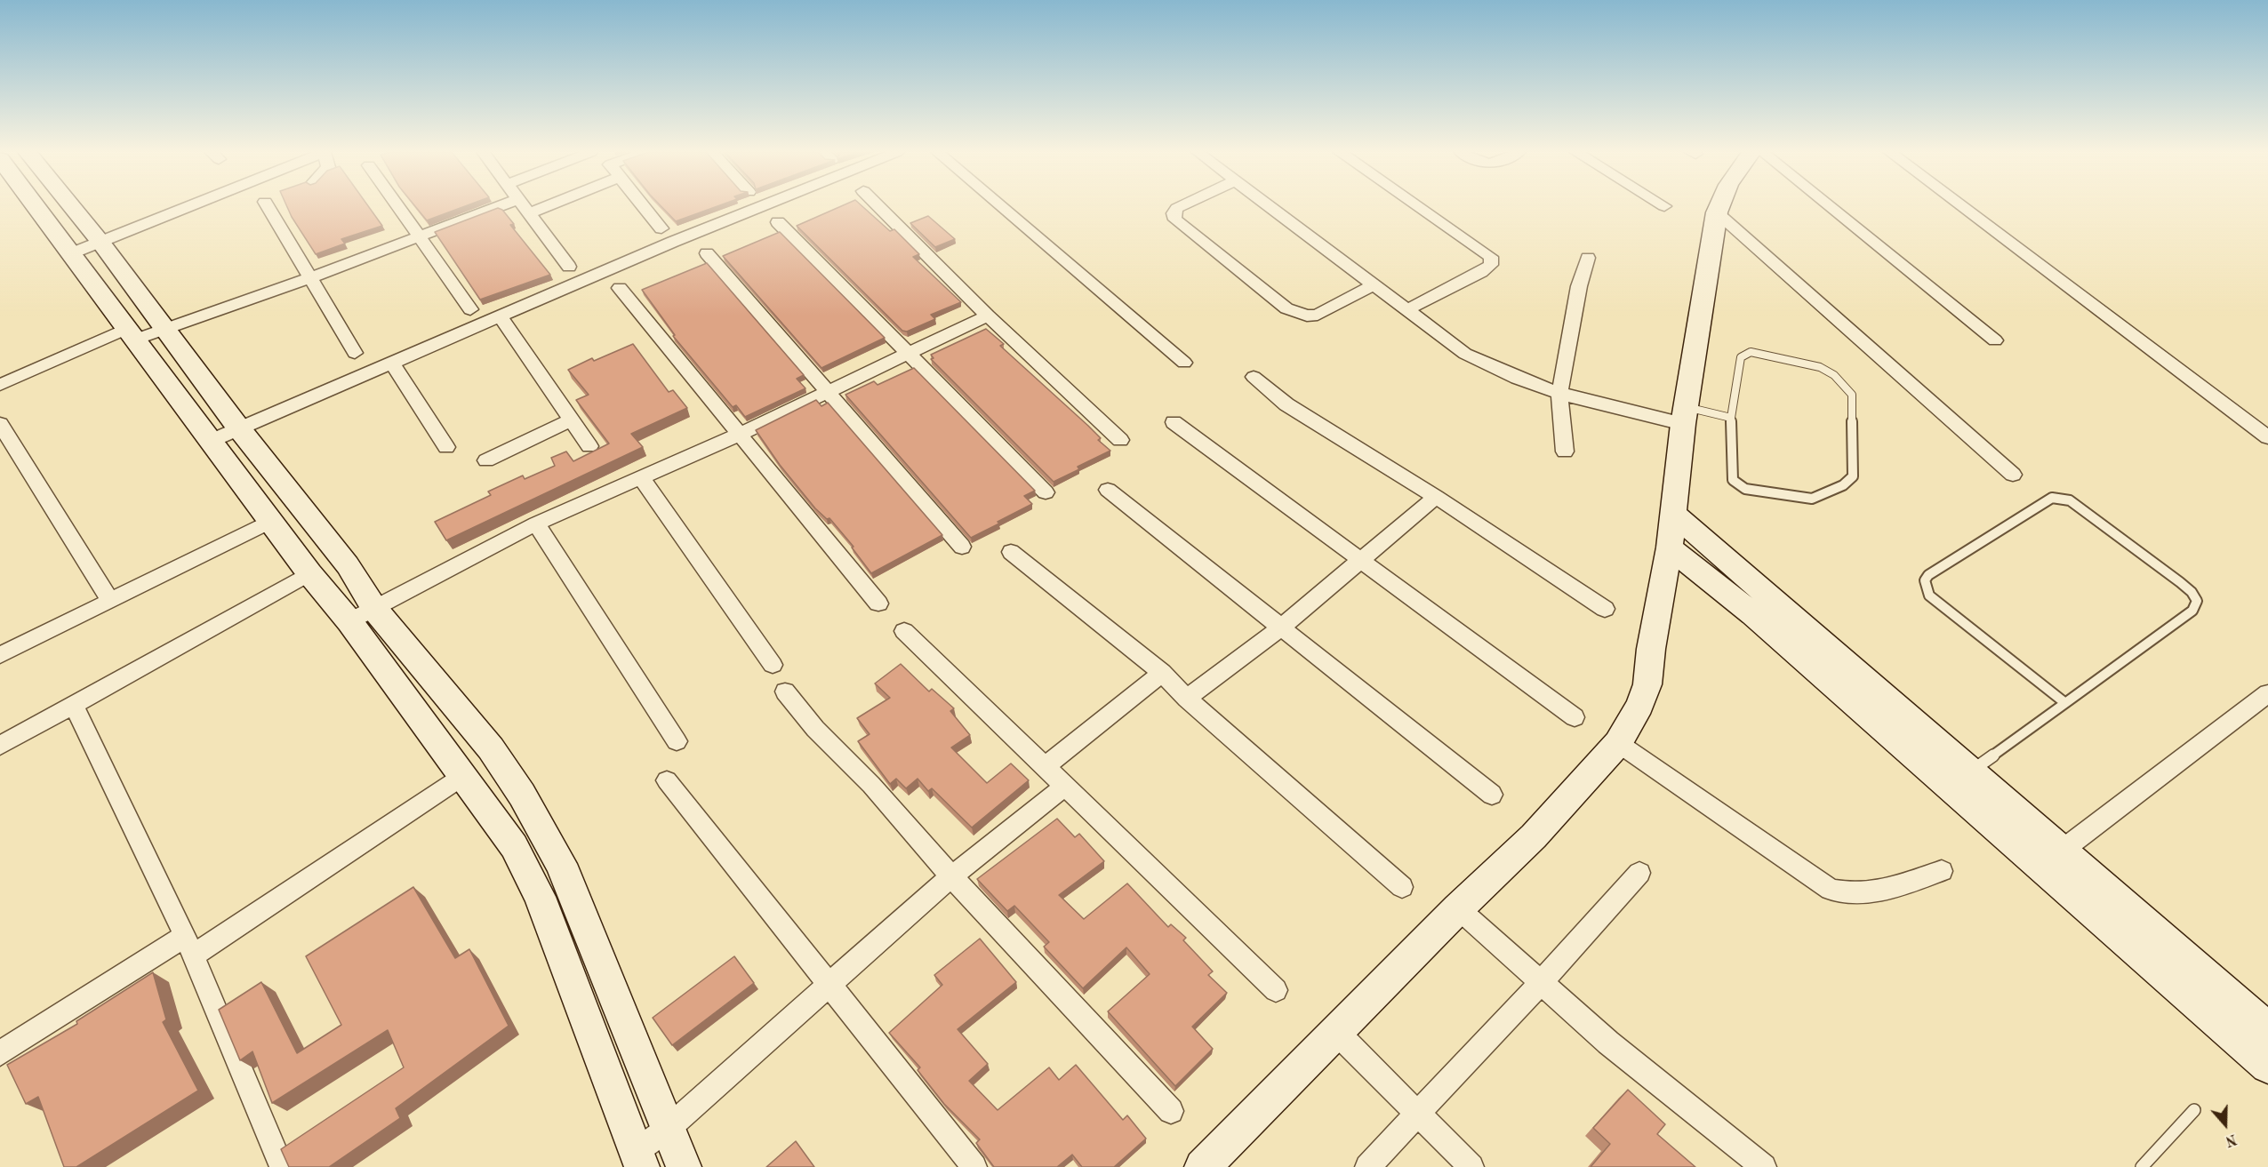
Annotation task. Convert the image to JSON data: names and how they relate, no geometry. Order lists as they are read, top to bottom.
{
  "north": "bottom"
}
